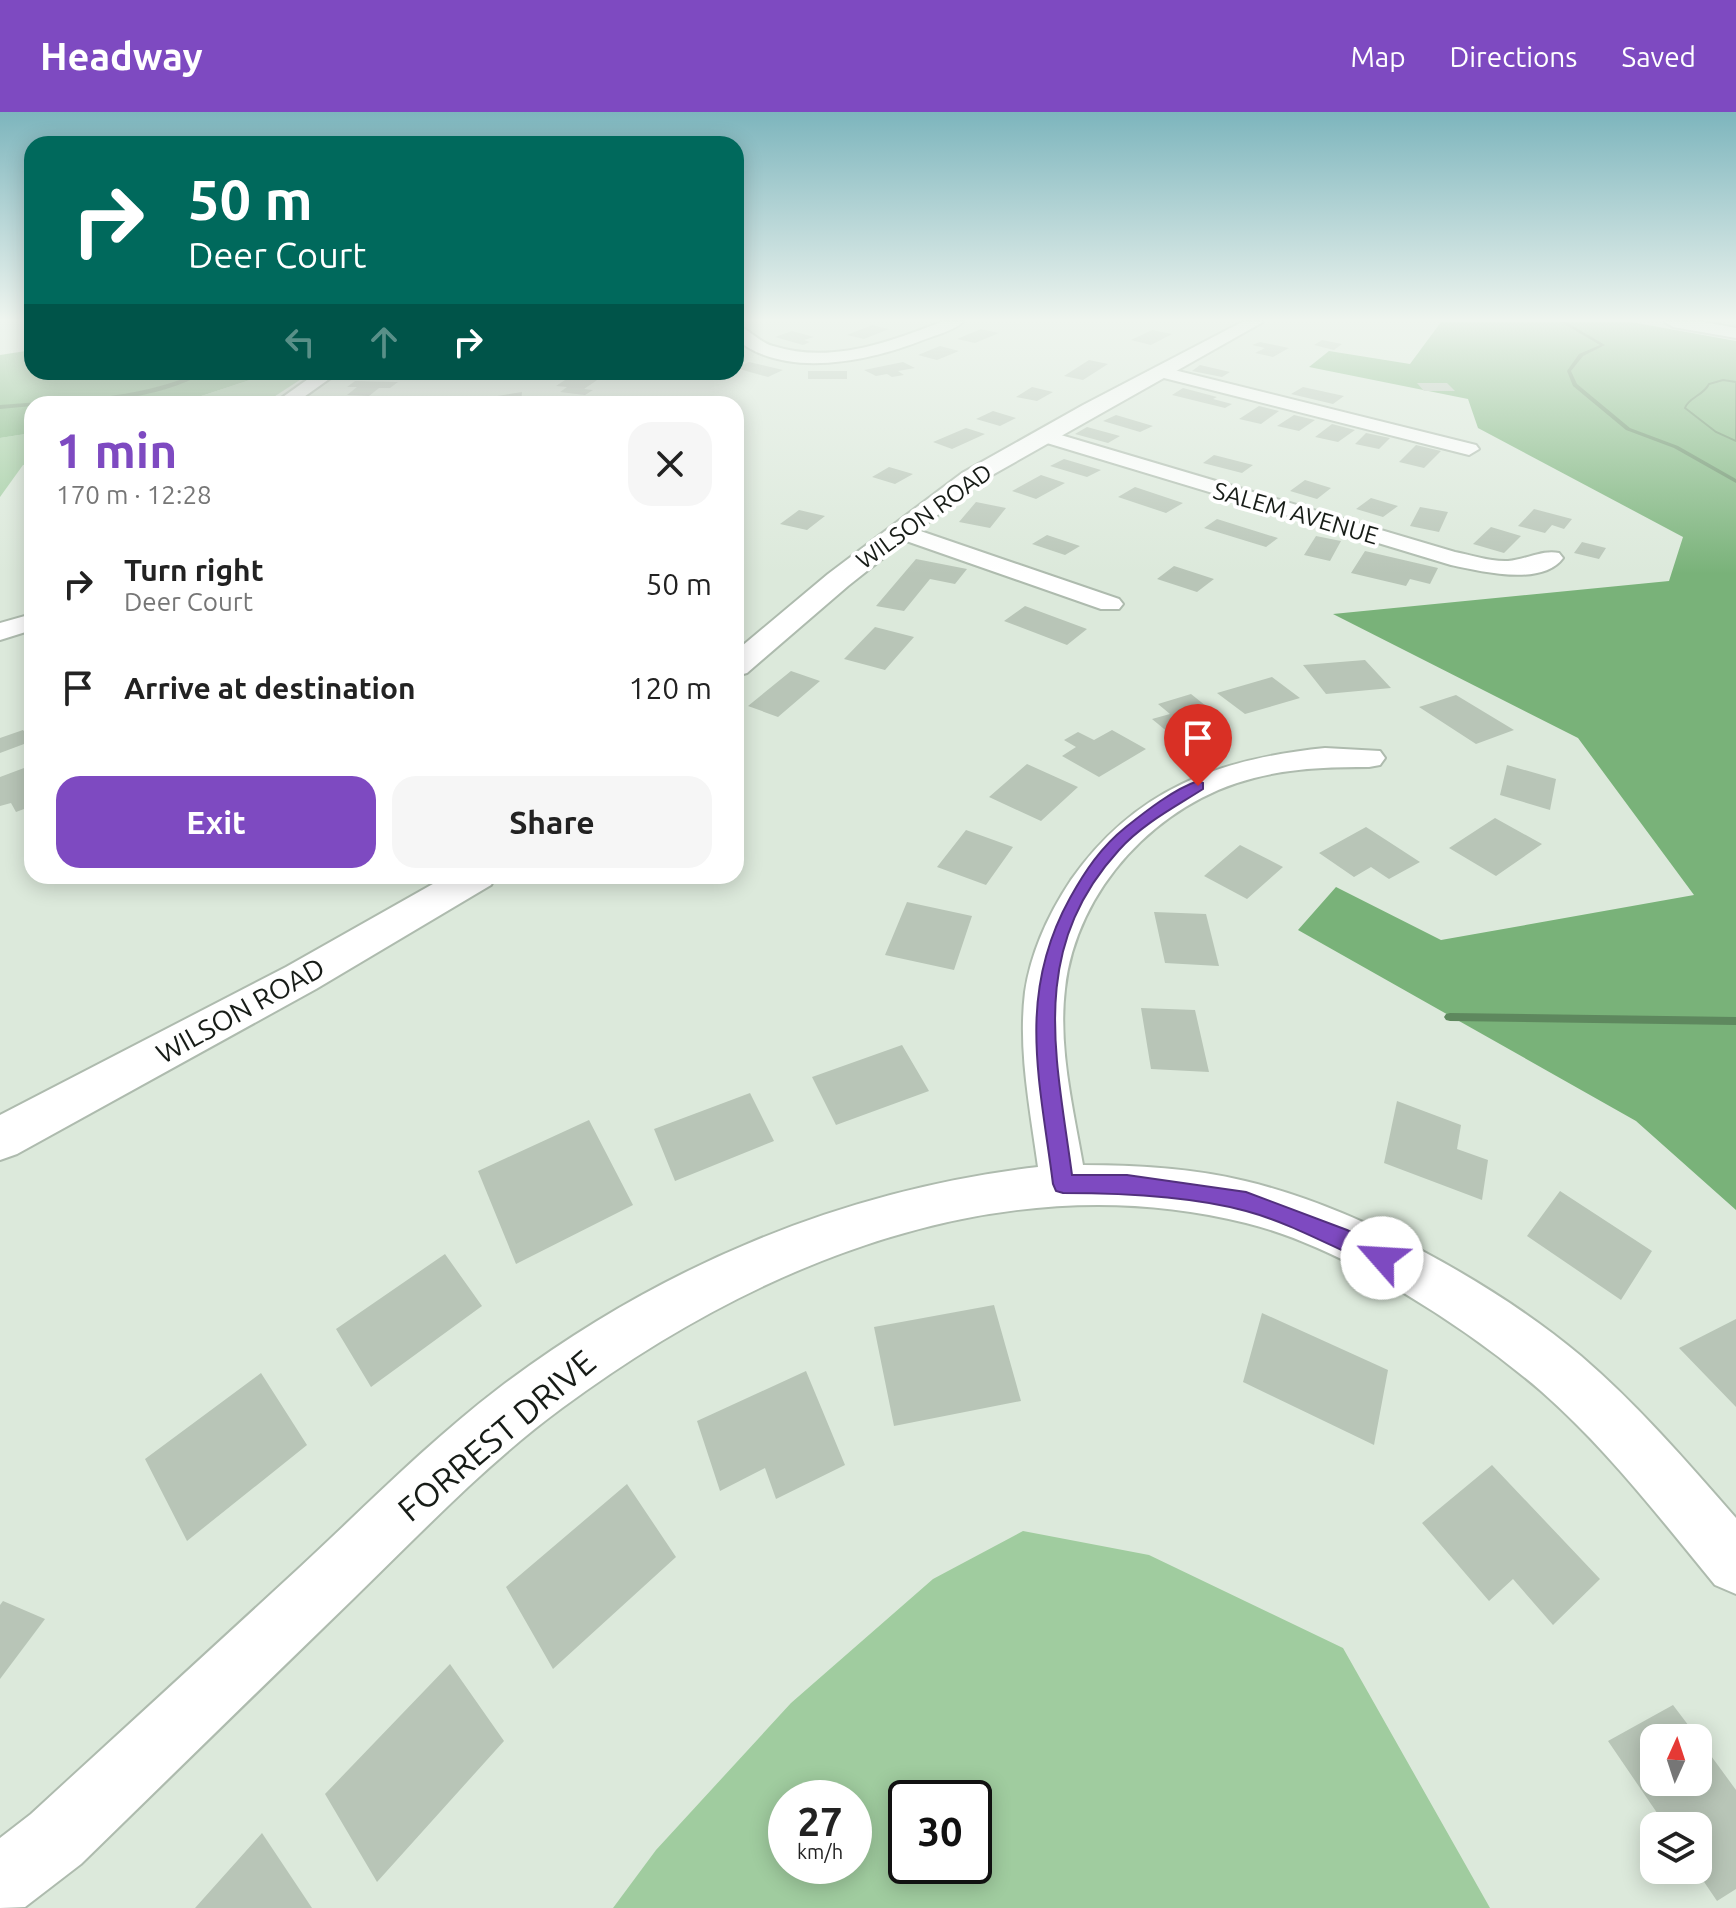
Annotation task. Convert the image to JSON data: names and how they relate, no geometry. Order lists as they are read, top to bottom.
{
  "streets": {
    "street": ["SALEM AVENUE", "WILSON ROAD", "FORREST DRIVE"]
  },
  "crossings": [
    ["SALEM AVENUE", "WILSON ROAD"]
  ],
  "north": "top",
  "page": {
    "header": "Headway",
    "nav": ["Map", "Directions", "Saved"],
    "turn": ["50 m", "Deer Court"],
    "heading": ["1 min", "170 m · 12:28"],
    "list": [
      {
        "name": "Turn right",
        "note": "Deer Court",
        "value": "50 m"
      },
      {
        "name": "Arrive at destination",
        "value": "120 m"
      }
    ],
    "buttons": ["Exit", "Share"],
    "speed": "27 km/h",
    "limit": "30"
  }
}
